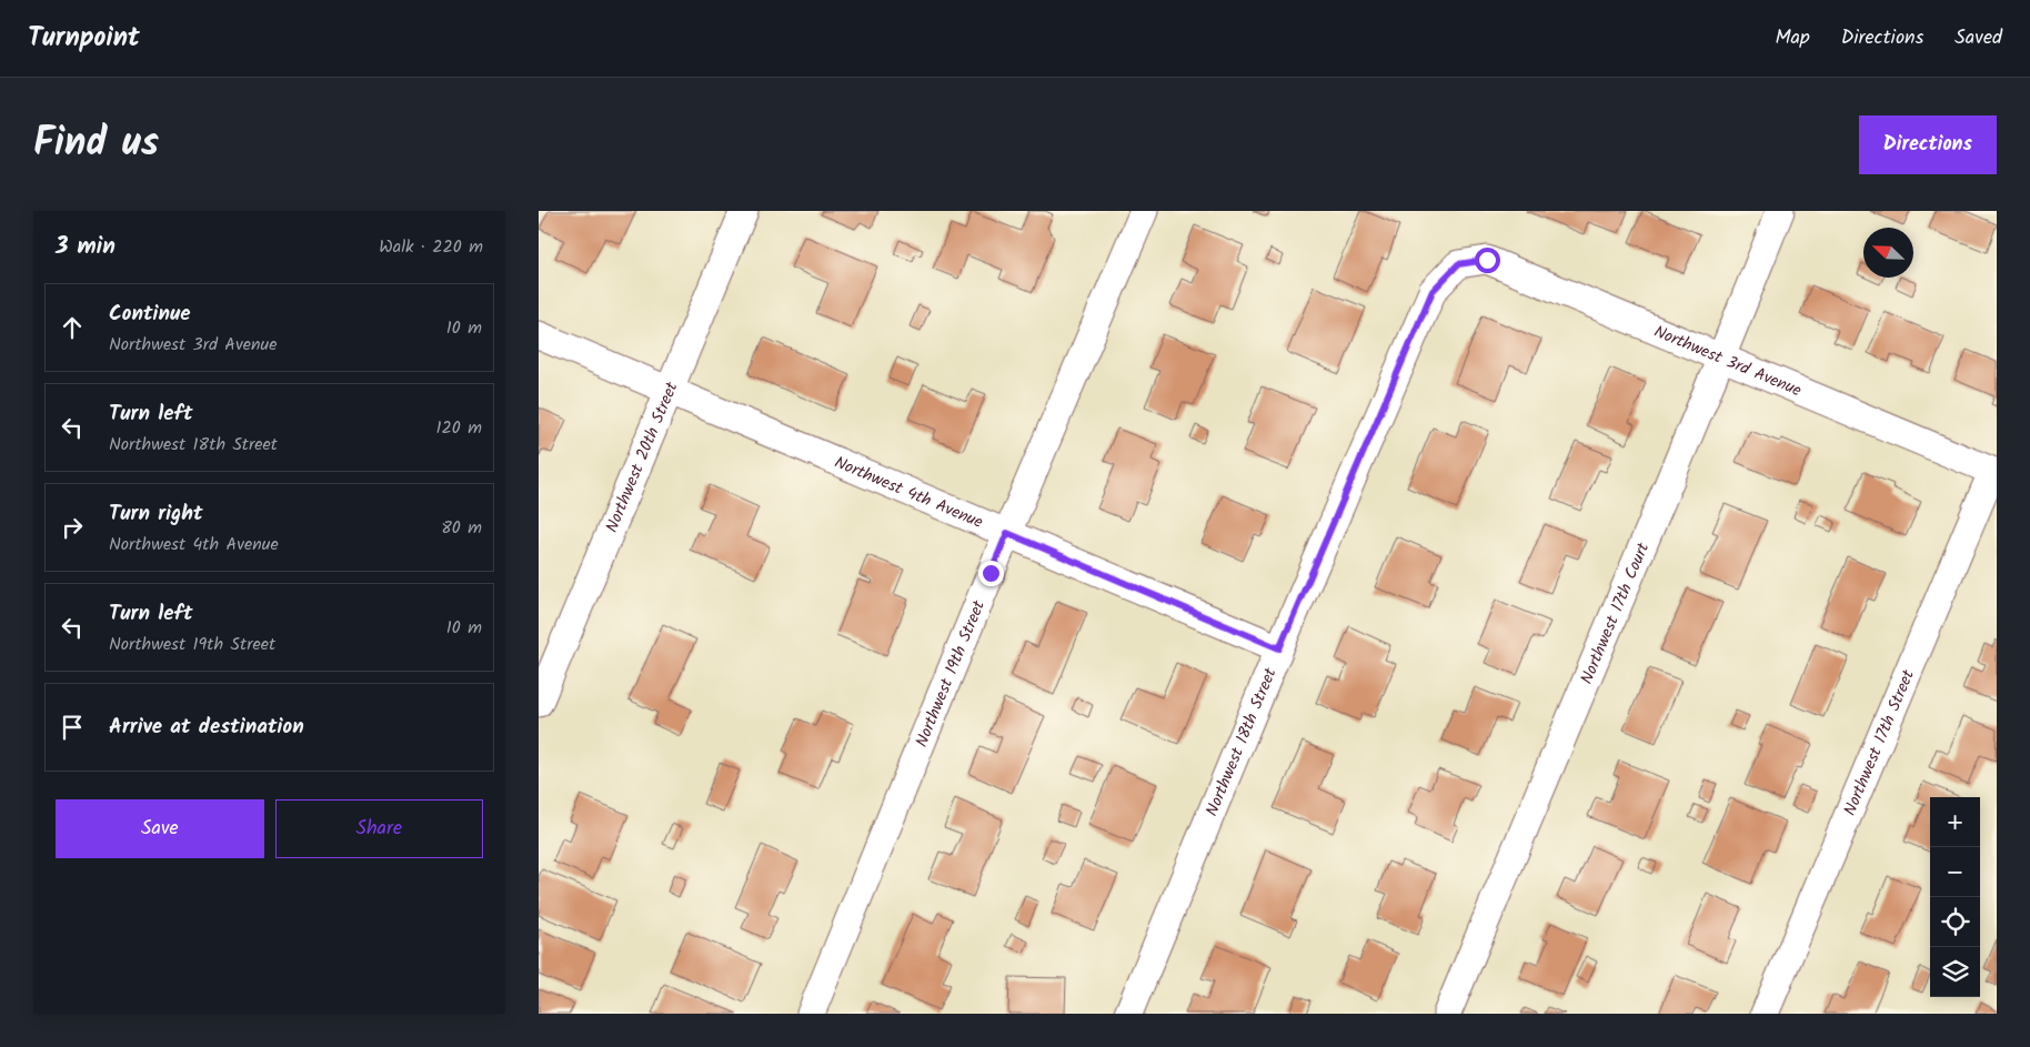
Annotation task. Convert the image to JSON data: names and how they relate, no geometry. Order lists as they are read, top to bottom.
{
  "streets": {
    "street": [
      "Northwest 3rd Avenue",
      "Northwest 20th Street",
      "Northwest 4th Avenue",
      "Northwest 17th Court",
      "Northwest 19th Street",
      "Northwest 18th Street",
      "Northwest 17th Street"
    ]
  },
  "crossings": [
    ["Northwest 3rd Avenue", "Northwest 17th Court"],
    ["Northwest 3rd Avenue", "Northwest 18th Street"],
    ["Northwest 3rd Avenue", "Northwest 17th Street"],
    ["Northwest 20th Street", "Northwest 4th Avenue"],
    ["Northwest 4th Avenue", "Northwest 19th Street"],
    ["Northwest 4th Avenue", "Northwest 18th Street"]
  ],
  "north": "top left",
  "page": {
    "header": "Turnpoint",
    "nav": ["Map", "Directions", "Saved"],
    "title": "Find us",
    "buttons": [
      "Directions",
      ["Save", "Share"]
    ],
    "heading": ["3 min", "Walk · 220 m"],
    "list": [
      ["Continue", "Northwest 3rd Avenue", "10 m"],
      ["Turn left", "Northwest 18th Street", "120 m"],
      ["Turn right", "Northwest 4th Avenue", "80 m"],
      ["Turn left", "Northwest 19th Street", "10 m"],
      "Arrive at destination"
    ],
    "map_buttons": ["+", "−"]
  }
}
